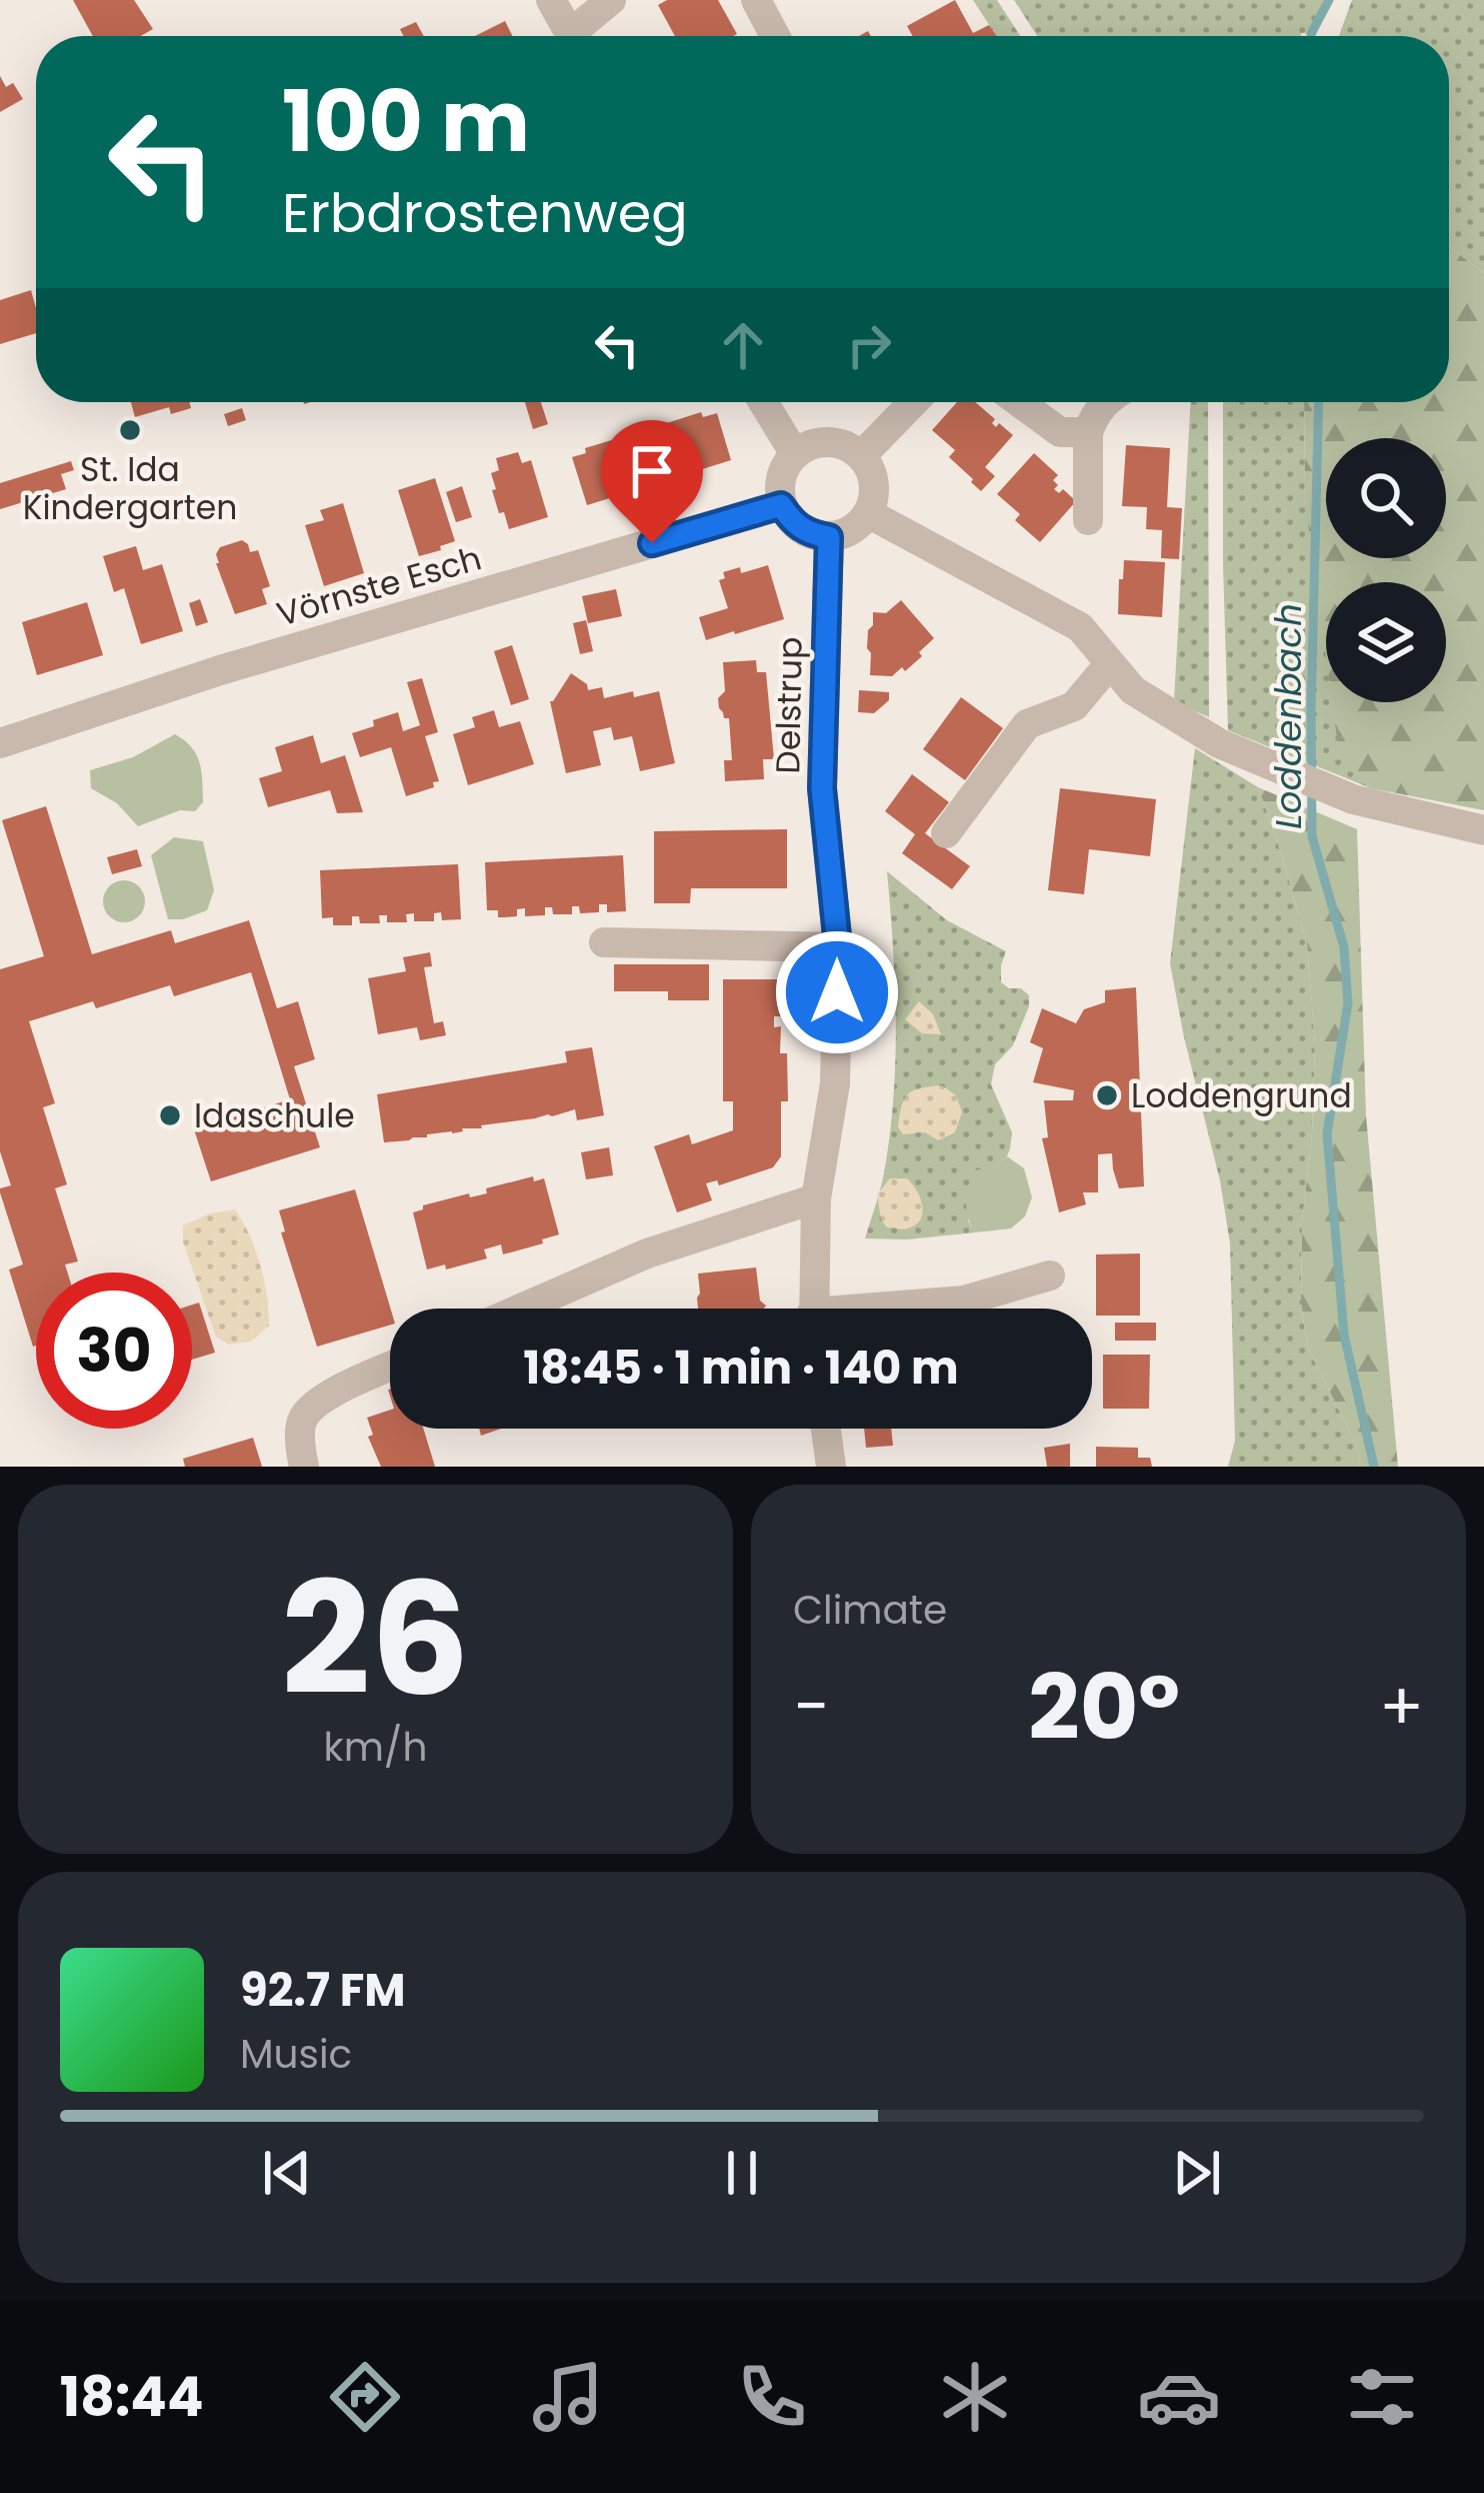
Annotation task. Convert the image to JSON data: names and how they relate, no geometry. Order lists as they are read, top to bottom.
{
  "streets": {
    "street": ["Vörnste Esch", "Delstrup"]
  },
  "crossings": [
    ["Vörnste Esch", "Delstrup"]
  ],
  "water": ["Loddenbach"],
  "places": ["St. Ida Kindergarten", "Loddengrund", "Idaschule"],
  "page": {
    "turn": ["100 m", "Erbdrostenweg"],
    "limit": "30",
    "trip": "18:45 · 1 min · 140 m",
    "tile": [
      ["26", "km/h"],
      "Climate"
    ],
    "heat": ["−", "20°", "+"],
    "song": ["92.7 FM", "Music"],
    "tabs": "18:44"
  }
}
